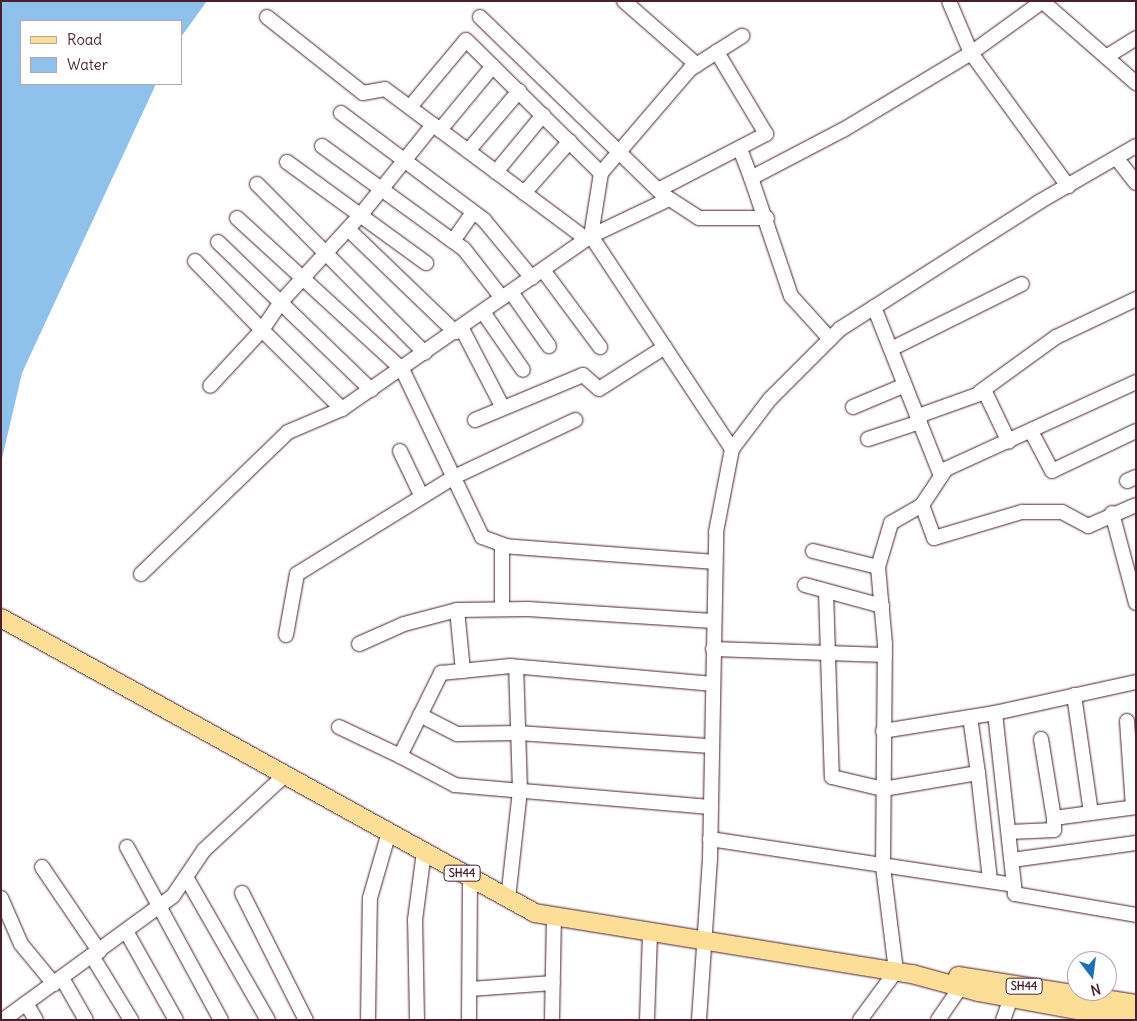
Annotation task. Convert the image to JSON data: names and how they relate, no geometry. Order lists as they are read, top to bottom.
{
  "streets": {
    "main road": ["SH44"]
  },
  "legend": ["Road", "Water"],
  "north": "bottom"
}
